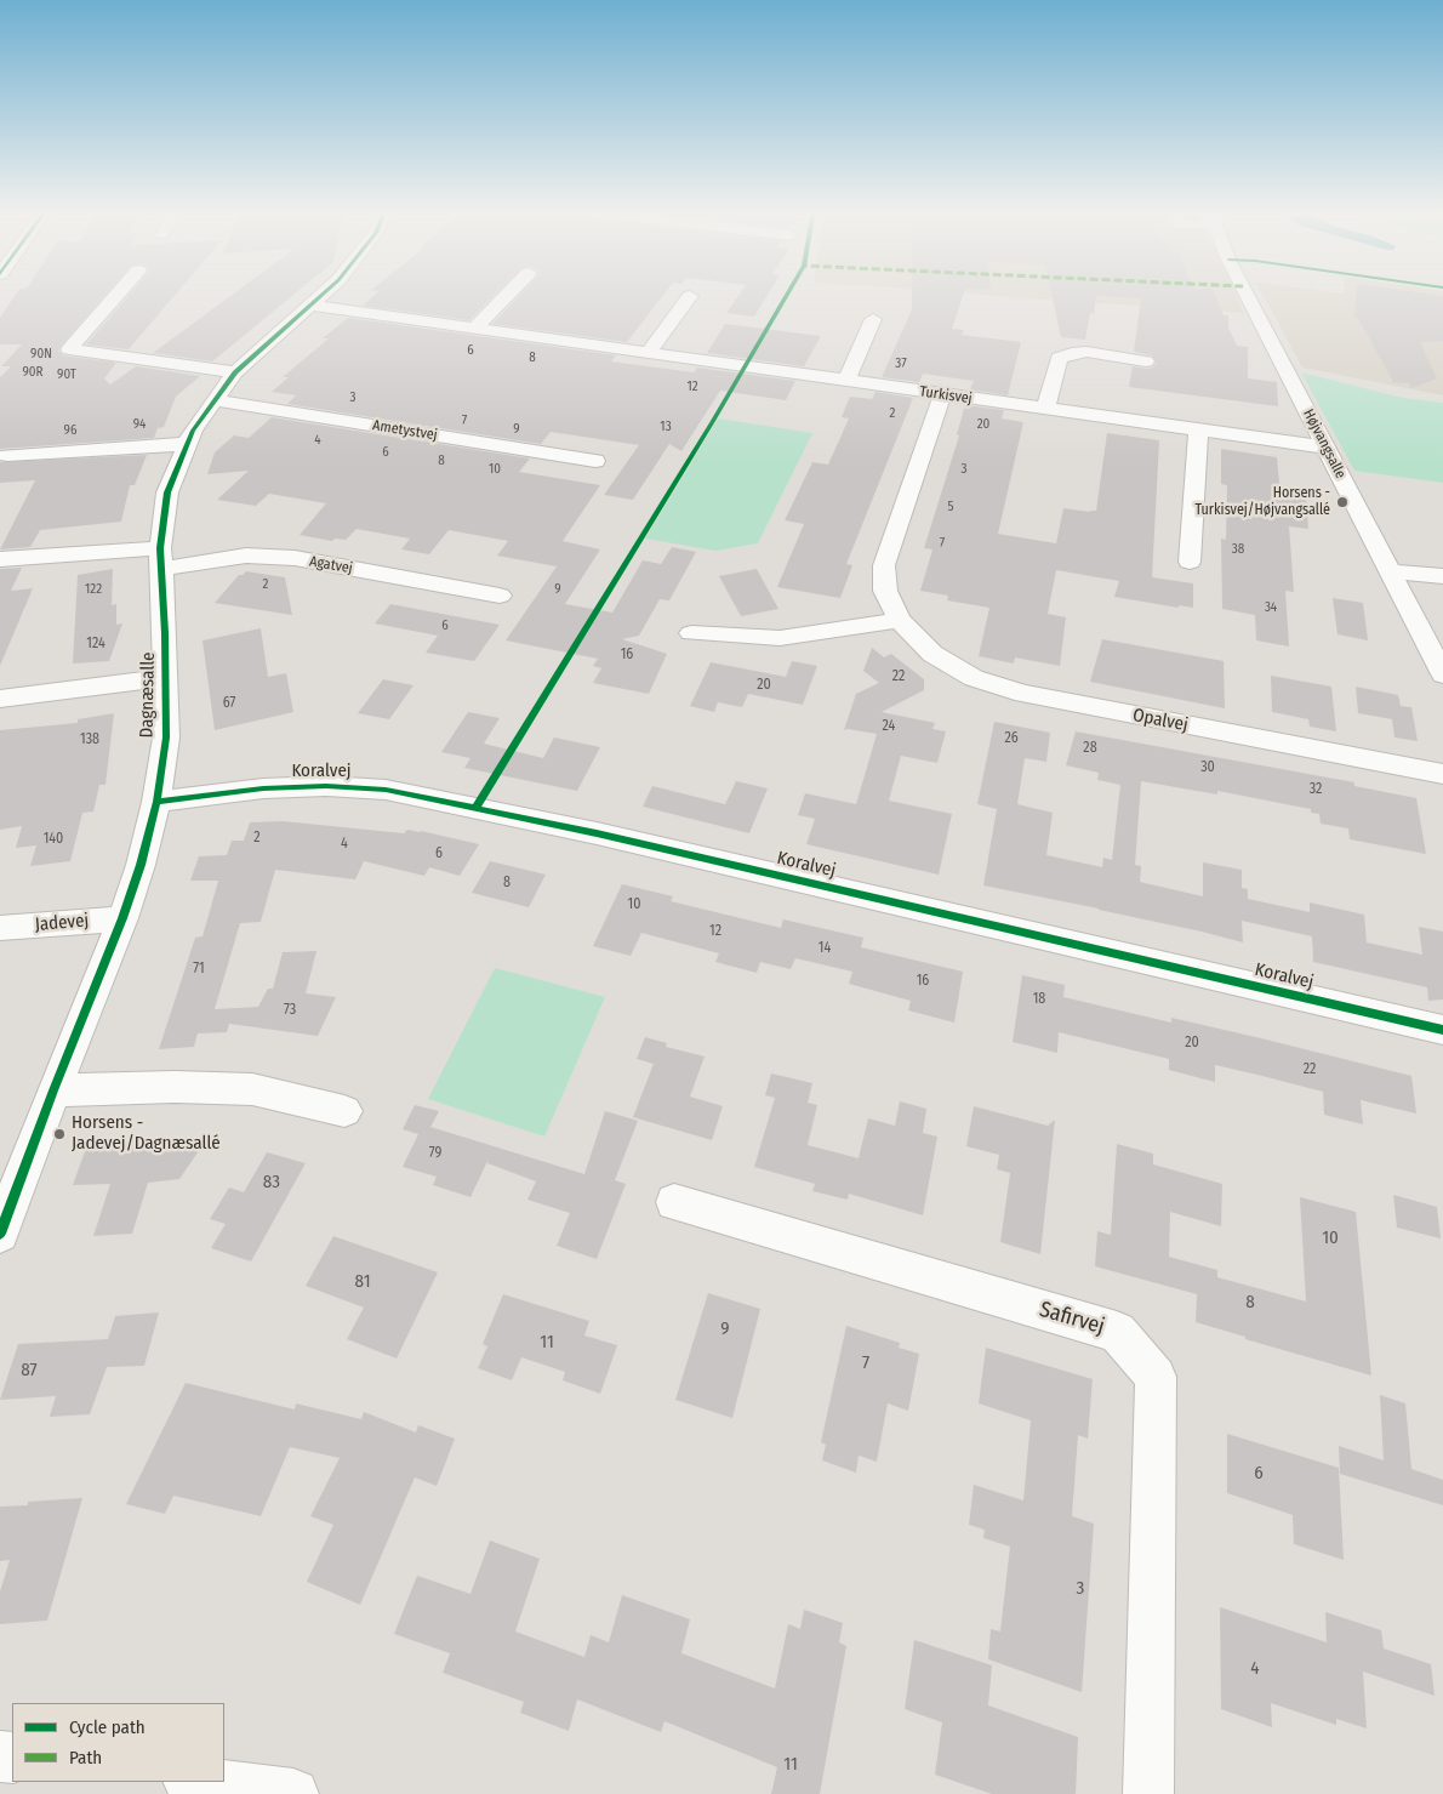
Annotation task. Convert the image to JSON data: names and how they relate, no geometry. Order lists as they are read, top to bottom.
{
  "streets": {
    "street": [
      "Turkisvej",
      "Ametystvej",
      "Højvangsalle",
      "Agatvej",
      "Dagnæsalle",
      "Opalvej",
      "Koralvej",
      "Jadevej",
      "Safirvej"
    ]
  },
  "crossings": [
    ["Turkisvej", "Højvangsalle"],
    ["Turkisvej", "Dagnæsalle"],
    ["Turkisvej", "Opalvej"],
    ["Ametystvej", "Dagnæsalle"],
    ["Agatvej", "Dagnæsalle"],
    ["Dagnæsalle", "Koralvej"],
    ["Dagnæsalle", "Jadevej"]
  ],
  "places": ["Horsens - Turkisvej/Højvangsallé", "Horsens - Jadevej/Dagnæsallé"],
  "house_numbers": [
    "6",
    "90N",
    "8",
    "37",
    "90R",
    "90T",
    "12",
    "3",
    "2",
    "7",
    "94",
    "20",
    "13",
    "9",
    "96",
    "4",
    "6",
    "8",
    "10",
    "3",
    "5",
    "7",
    "38",
    "2",
    "122",
    "9",
    "34",
    "6",
    "124",
    "16",
    "22",
    "20",
    "67",
    "24",
    "26",
    "138",
    "28",
    "30",
    "32",
    "2",
    "140",
    "4",
    "6",
    "8",
    "10",
    "12",
    "14",
    "71",
    "16",
    "18",
    "73",
    "20",
    "22",
    "79",
    "83",
    "10",
    "81",
    "8",
    "9",
    "11",
    "7",
    "87",
    "6",
    "3",
    "4",
    "11"
  ],
  "legend": ["Cycle path", "Path"]
}
